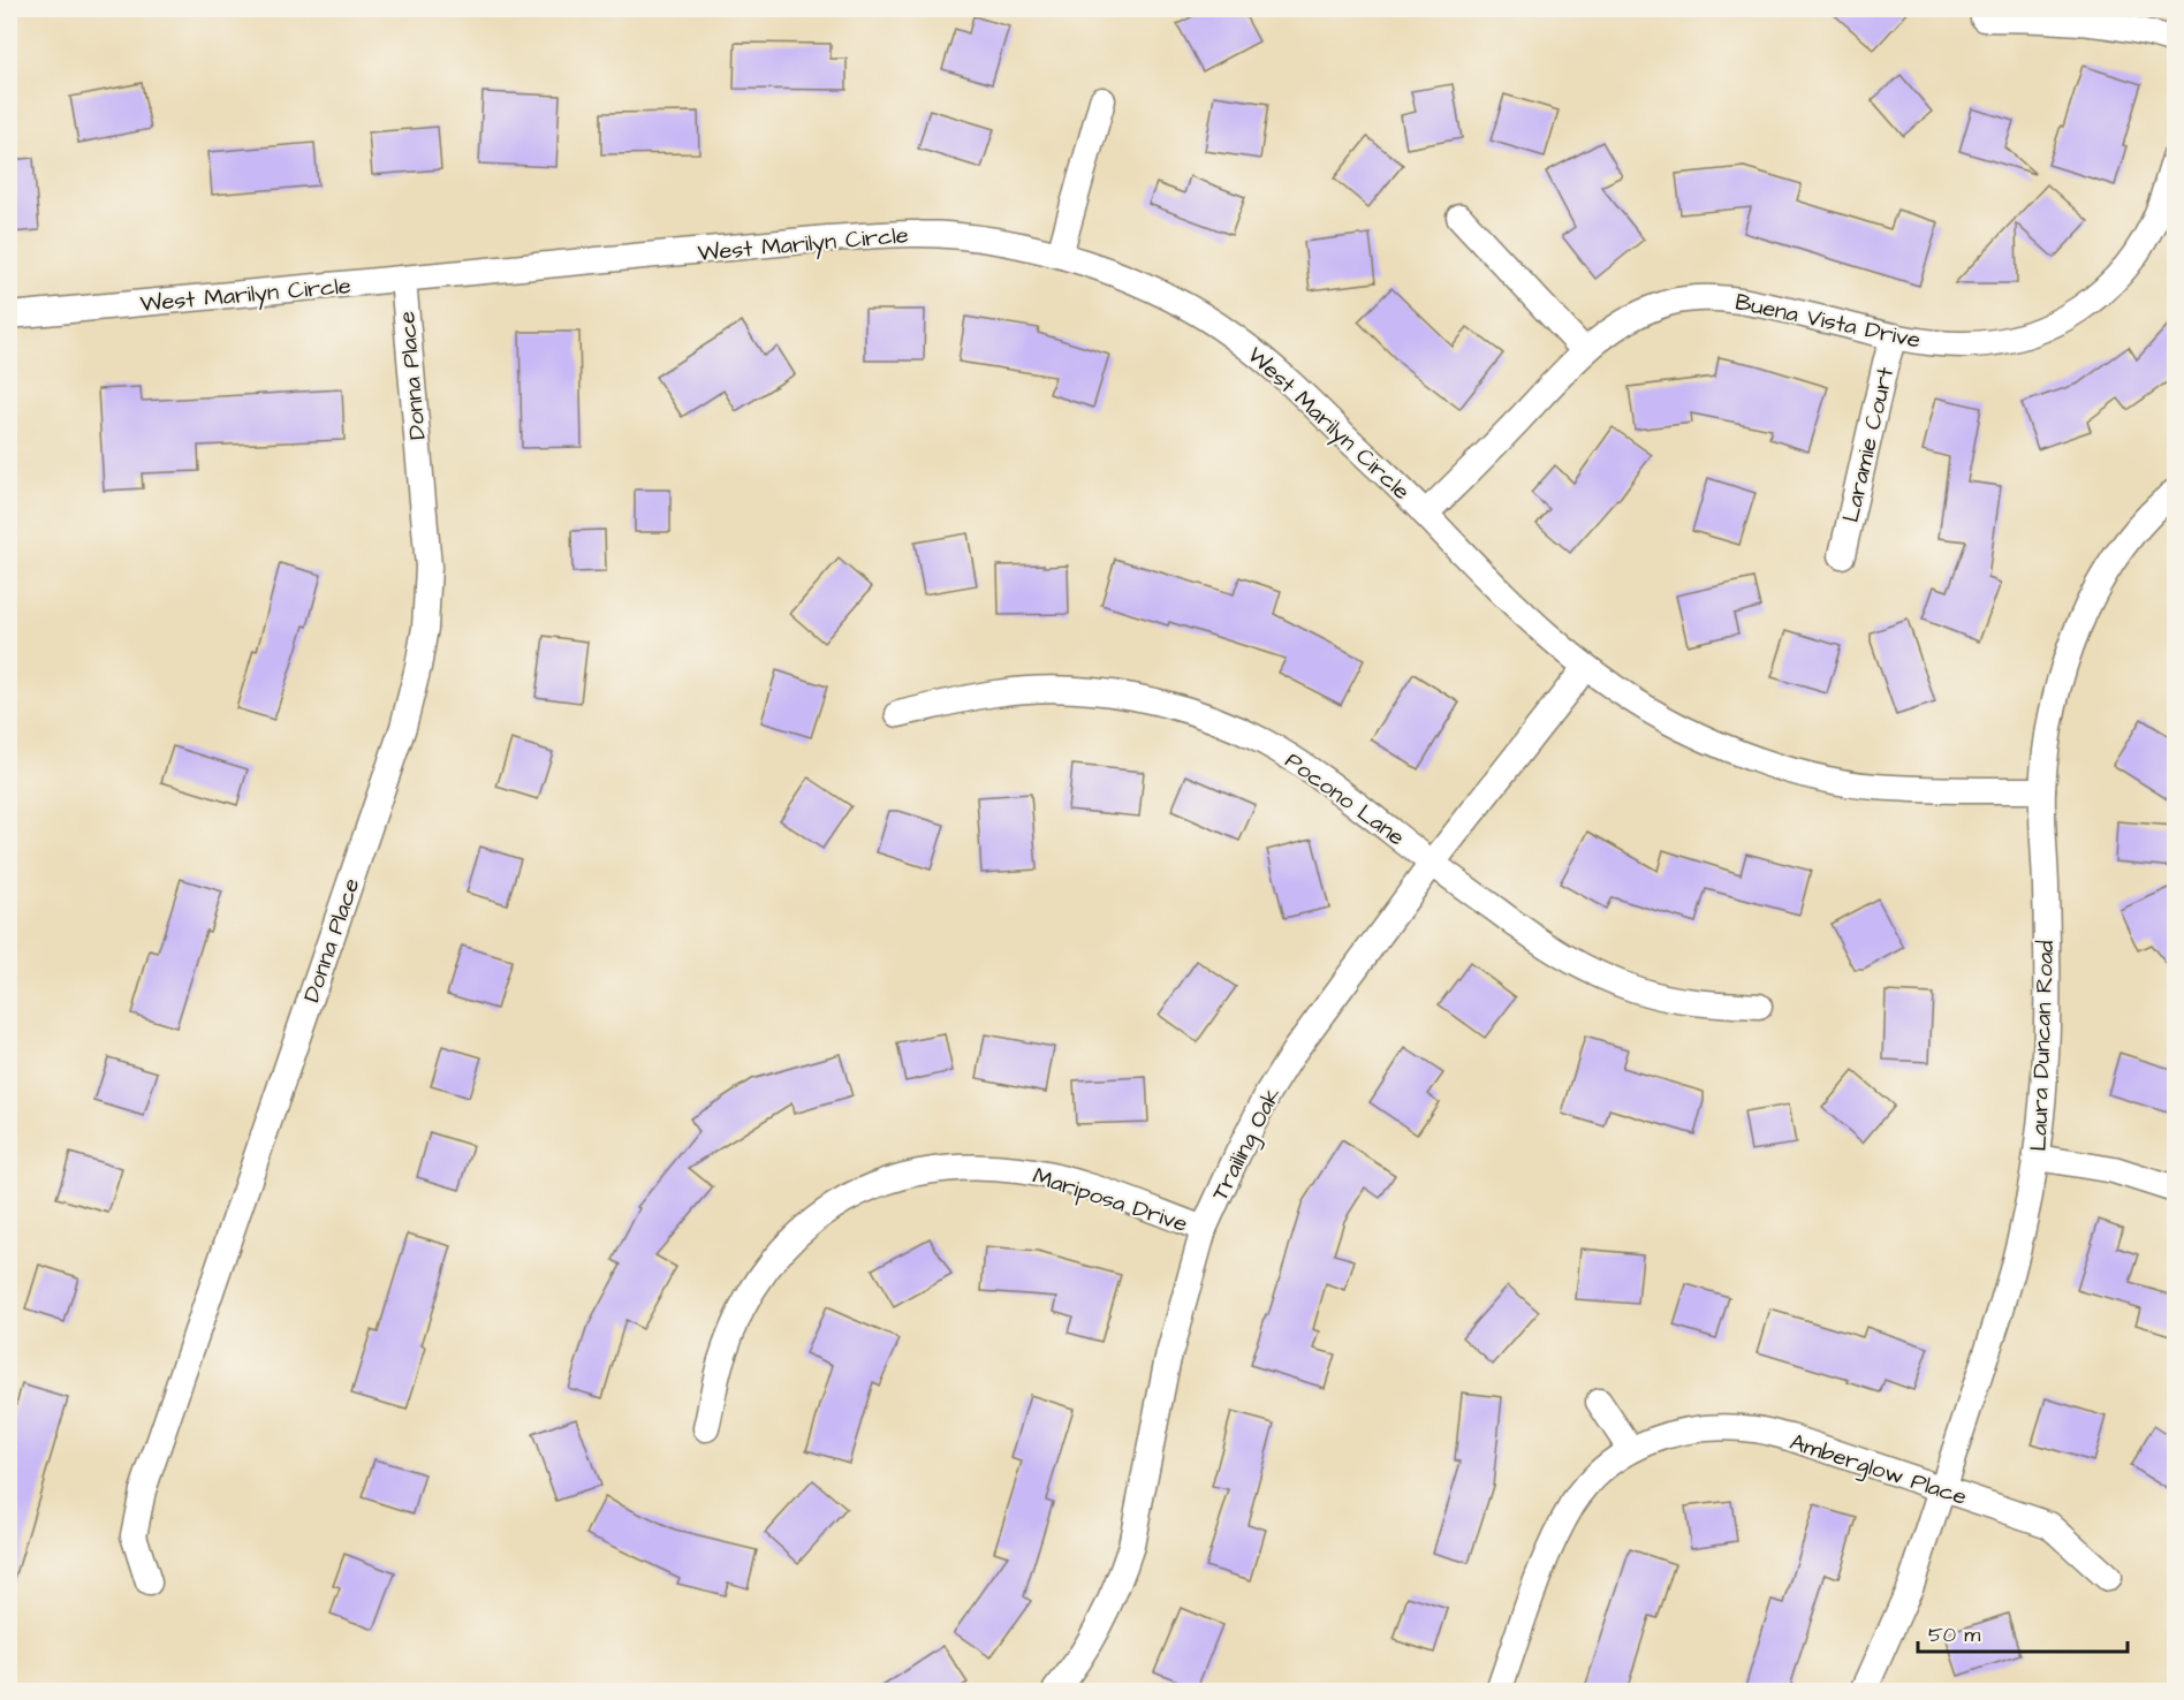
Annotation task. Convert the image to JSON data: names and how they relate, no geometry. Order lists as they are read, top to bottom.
{
  "streets": {
    "street": [
      "West Marilyn Circle",
      "Buena Vista Drive",
      "Donna Place",
      "Laramie Court",
      "Pocono Lane",
      "Laura Duncan Road",
      "Trailing Oak",
      "Mariposa Drive",
      "Amberglow Place"
    ]
  },
  "crossings": [
    ["West Marilyn Circle", "Buena Vista Drive"],
    ["West Marilyn Circle", "Donna Place"],
    ["West Marilyn Circle", "Laura Duncan Road"],
    ["West Marilyn Circle", "Trailing Oak"],
    ["Buena Vista Drive", "Laramie Court"],
    ["Pocono Lane", "Trailing Oak"],
    ["Laura Duncan Road", "Amberglow Place"],
    ["Trailing Oak", "Mariposa Drive"]
  ],
  "scale_bar": "50 m"
}
